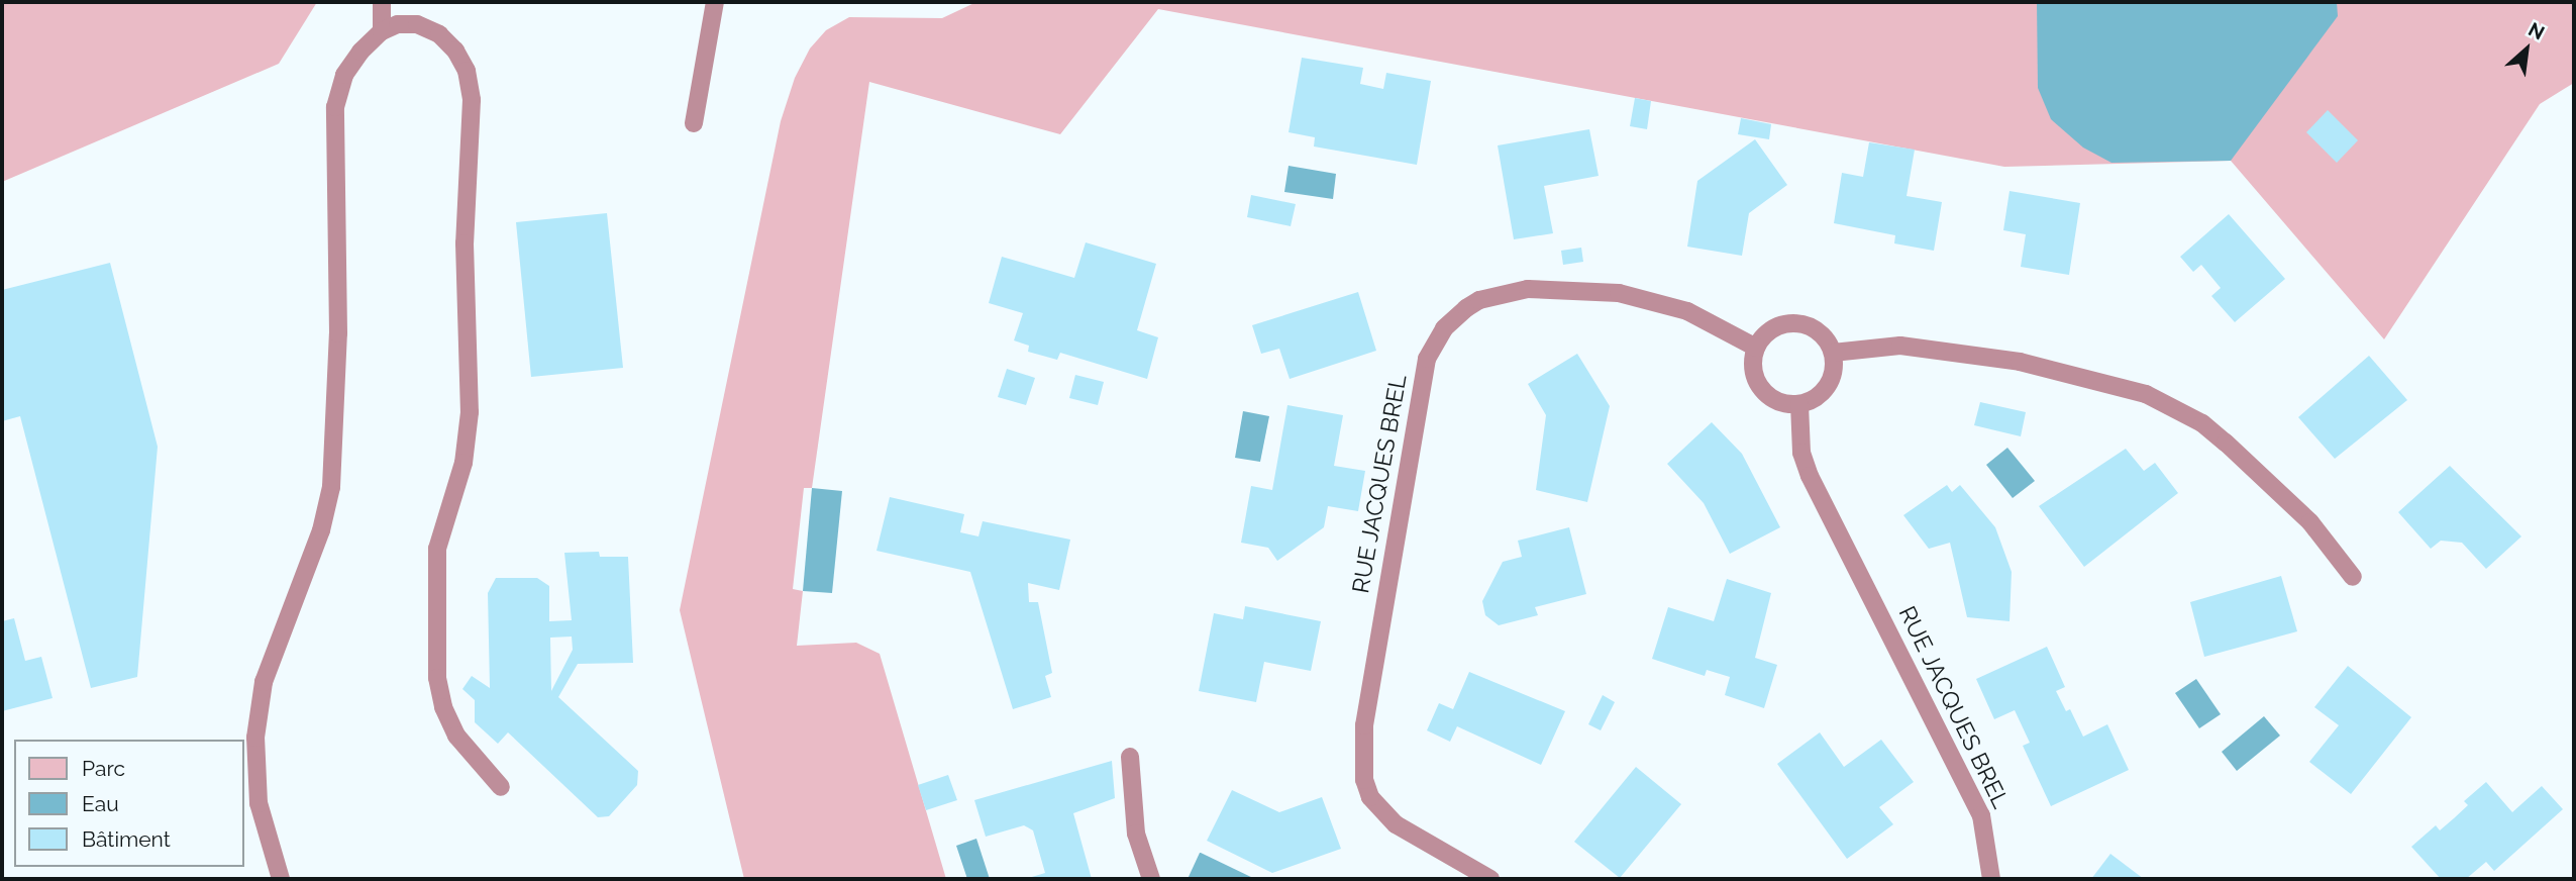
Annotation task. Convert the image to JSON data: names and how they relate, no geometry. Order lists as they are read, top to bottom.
{
  "streets": {
    "lane": ["RUE JACQUES BREL"]
  },
  "legend": ["Parc", "Eau", "Bâtiment"],
  "north": "top right"
}
